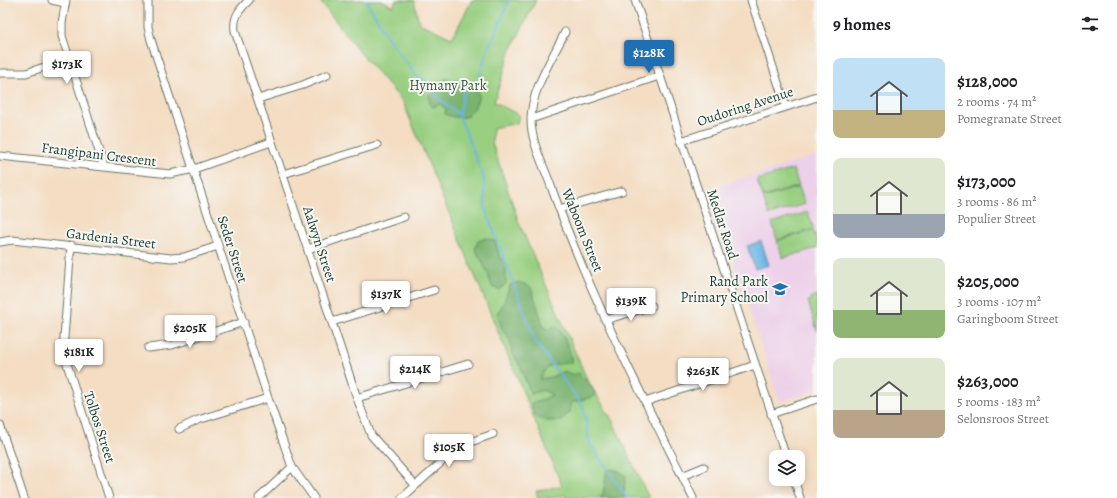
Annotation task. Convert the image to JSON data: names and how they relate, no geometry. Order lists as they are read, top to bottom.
{
  "streets": {
    "street": [
      "Oudoring Avenue",
      "Frangipani Crescent",
      "Medlar Road",
      "Waboom Street",
      "Gardenia Street",
      "Aalwyn Street",
      "Seder Street",
      "Tolbos Street"
    ]
  },
  "crossings": [
    ["Oudoring Avenue", "Medlar Road"],
    ["Frangipani Crescent", "Aalwyn Street"],
    ["Frangipani Crescent", "Seder Street"],
    ["Gardenia Street", "Seder Street"],
    ["Gardenia Street", "Tolbos Street"]
  ],
  "parks": ["Hymany Park"],
  "places": {
    "school or university": ["Rand Park Primary School"]
  },
  "page": {
    "heading": "9 homes",
    "price": [
      "$128K",
      "$173K",
      "$137K",
      "$139K",
      "$205K",
      "$181K",
      "$214K",
      "$263K",
      "$105K"
    ],
    "list": [
      {
        "name": "$128,000",
        "note": "2 rooms · 74 m² · Pomegranate Street"
      },
      {
        "name": "$173,000",
        "note": "3 rooms · 86 m² · Populier Street"
      },
      {
        "name": "$205,000",
        "note": "3 rooms · 107 m² · Garingboom Street"
      },
      {
        "name": "$263,000",
        "note": "5 rooms · 183 m² · Selonsroos Street"
      }
    ]
  }
}
